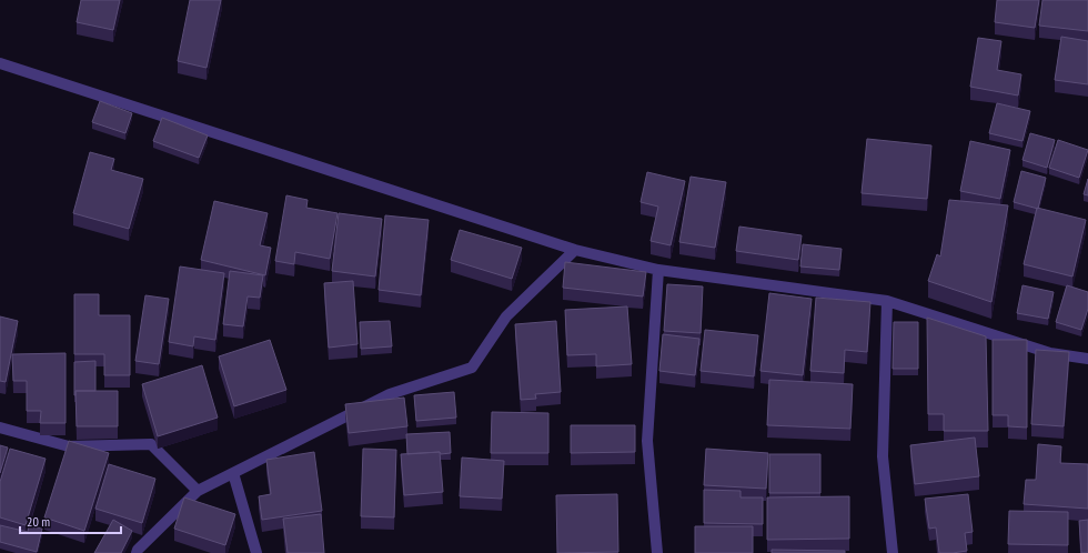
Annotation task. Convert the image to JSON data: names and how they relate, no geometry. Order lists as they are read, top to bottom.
{
  "scale_bar": "20 m"
}
